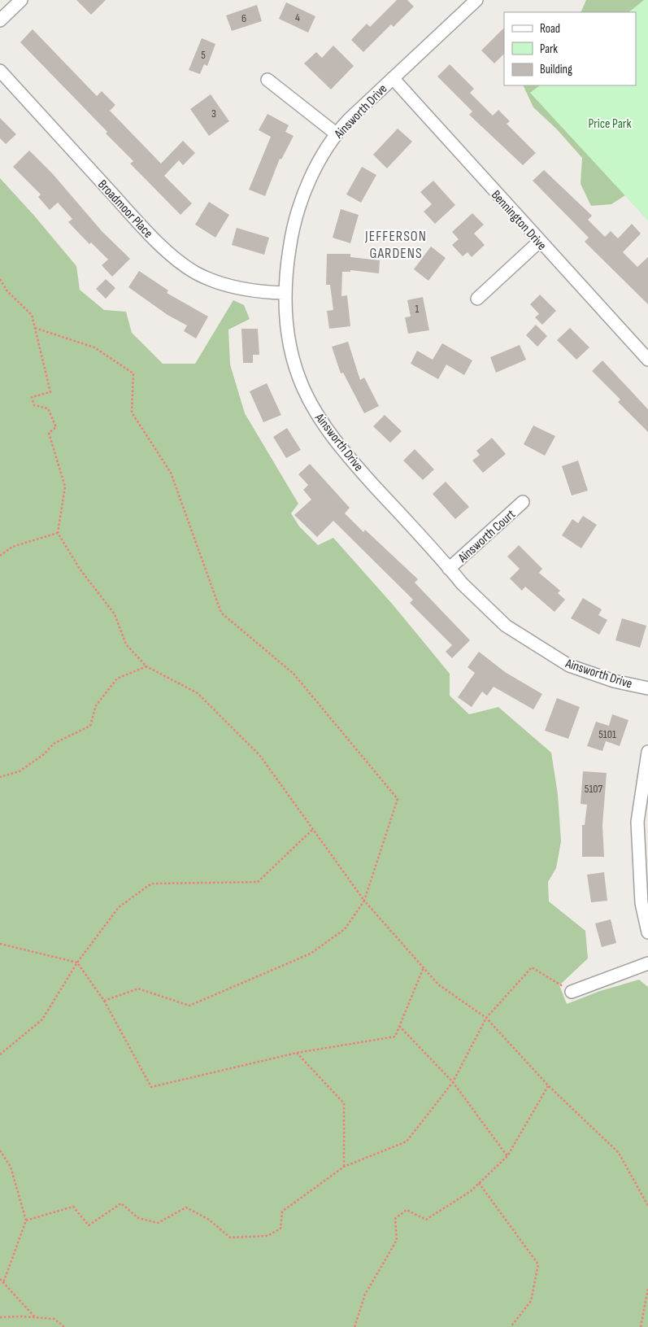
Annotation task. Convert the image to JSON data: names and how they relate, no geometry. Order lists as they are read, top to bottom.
{
  "streets": {
    "street": [
      "Ainsworth Drive",
      "Broadmoor Place",
      "Bennington Drive",
      "Ainsworth Court"
    ]
  },
  "crossings": [
    ["Ainsworth Drive", "Broadmoor Place"],
    ["Ainsworth Drive", "Bennington Drive"],
    ["Ainsworth Drive", "Ainsworth Court"]
  ],
  "districts": ["JEFFERSON GARDENS"],
  "parks": ["Price Park"],
  "house_numbers": [
    "4",
    "6",
    "5",
    "3",
    "1",
    "5101",
    "5107"
  ],
  "legend": ["Road", "Park", "Building"]
}
